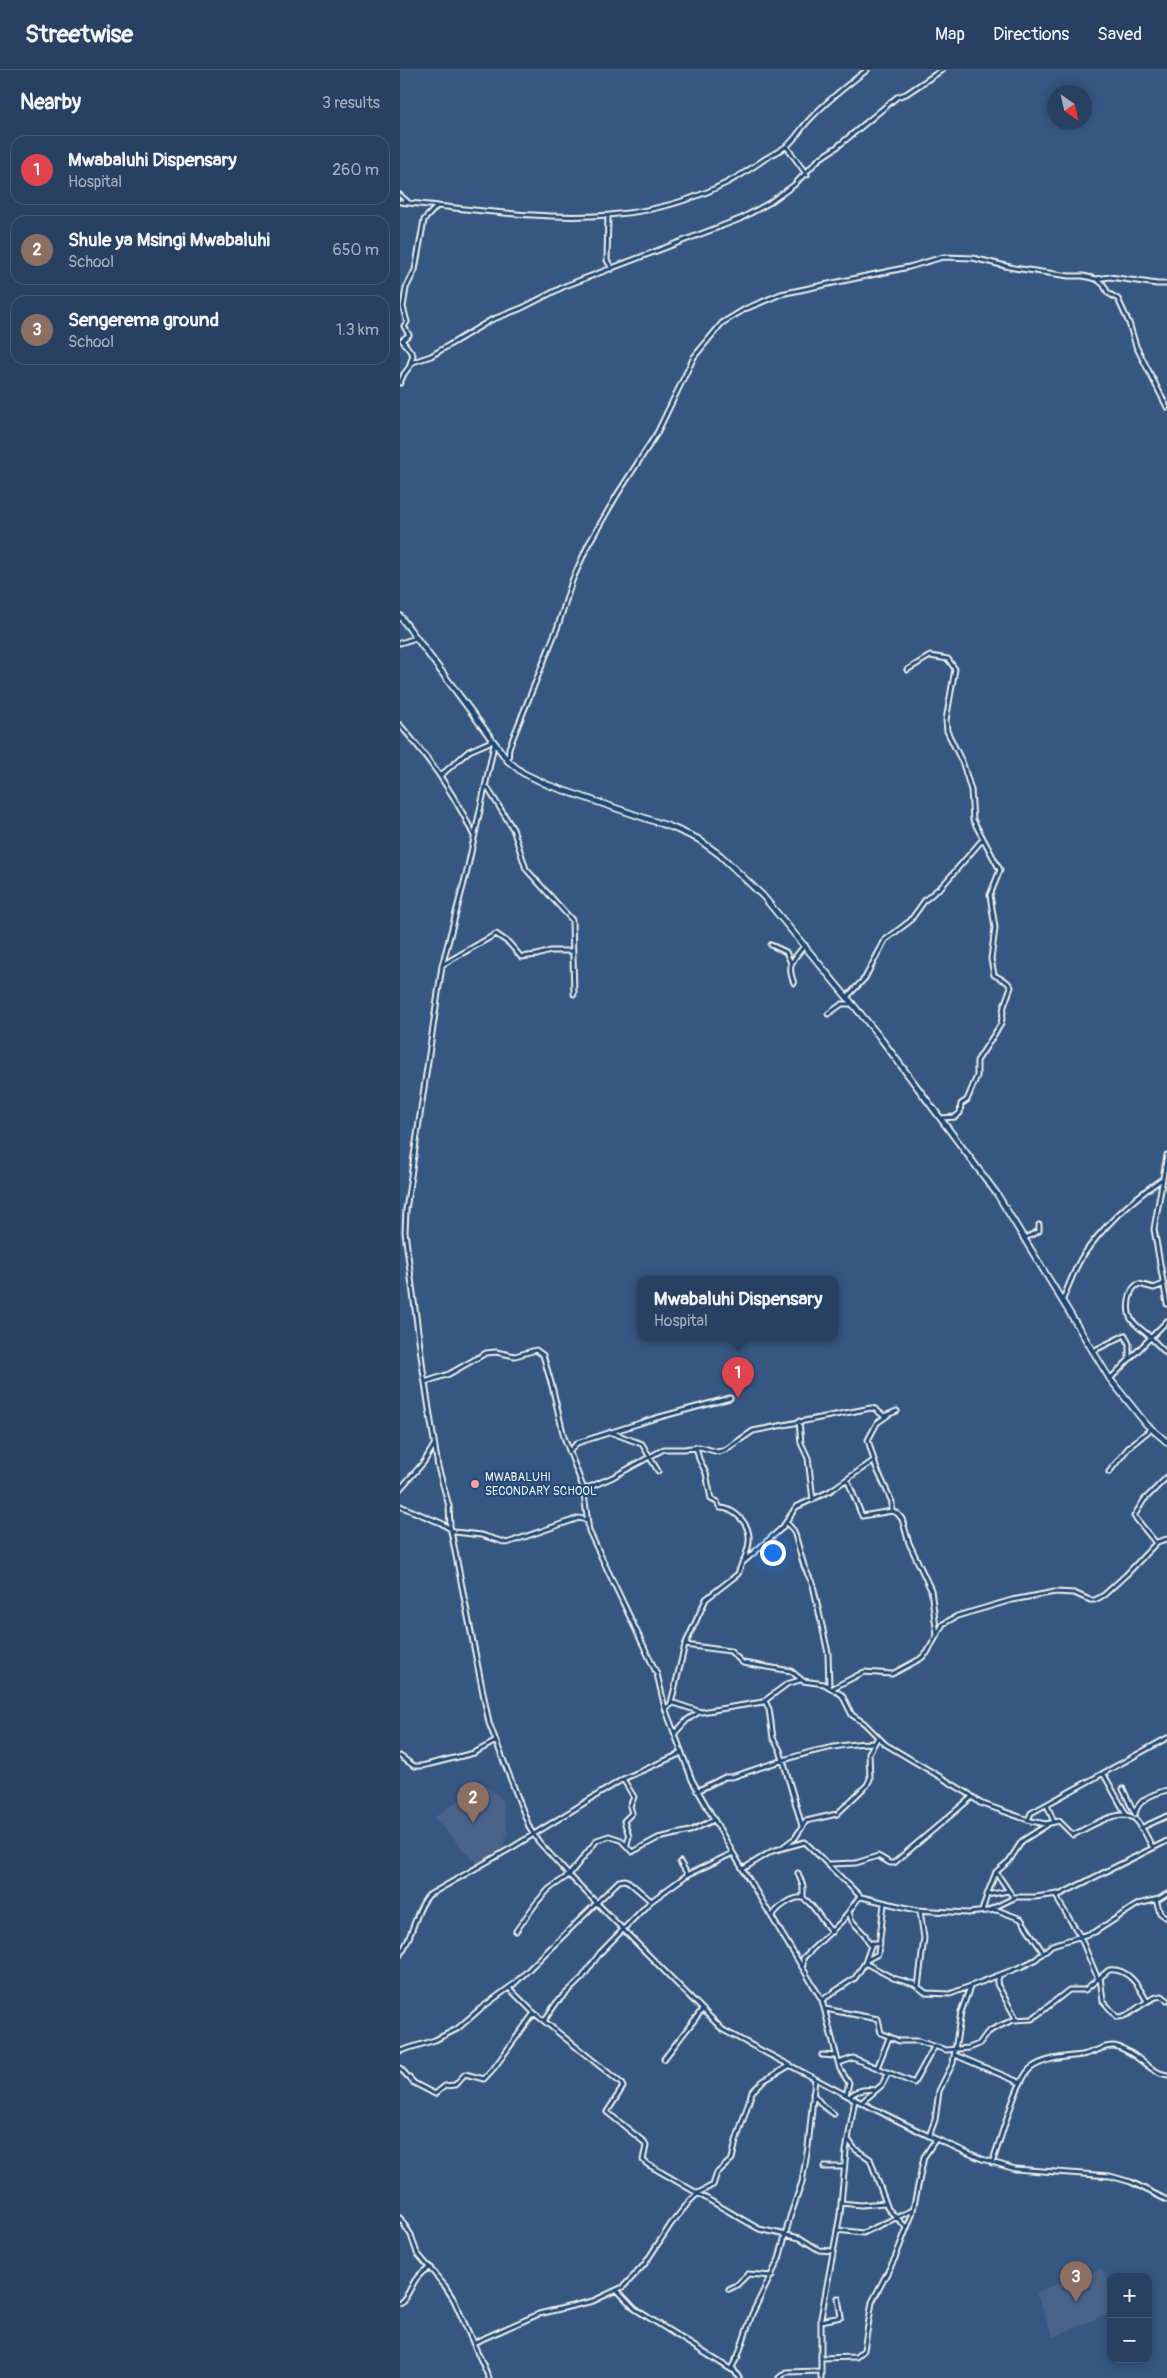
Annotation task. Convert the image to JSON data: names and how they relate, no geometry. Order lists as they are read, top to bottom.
{
  "places": ["MWABALUHI SECONDARY SCHOOL"],
  "north": "bottom right",
  "page": {
    "header": "Streetwise",
    "nav": ["Map", "Directions", "Saved"],
    "heading": ["Nearby", "3 results"],
    "list": [
      {
        "mark": "1",
        "name": "Mwabaluhi Dispensary",
        "note": "Hospital",
        "value": "260 m"
      },
      {
        "mark": "2",
        "name": "Shule ya Msingi Mwabaluhi",
        "note": "School",
        "value": "650 m"
      },
      {
        "mark": "3",
        "name": "Sengerema ground",
        "note": "School",
        "value": "1.3 km"
      }
    ],
    "popup": ["Mwabaluhi Dispensary", "Hospital"],
    "pins": ["1", "2", "3"],
    "map_buttons": ["+", "−"]
  }
}
